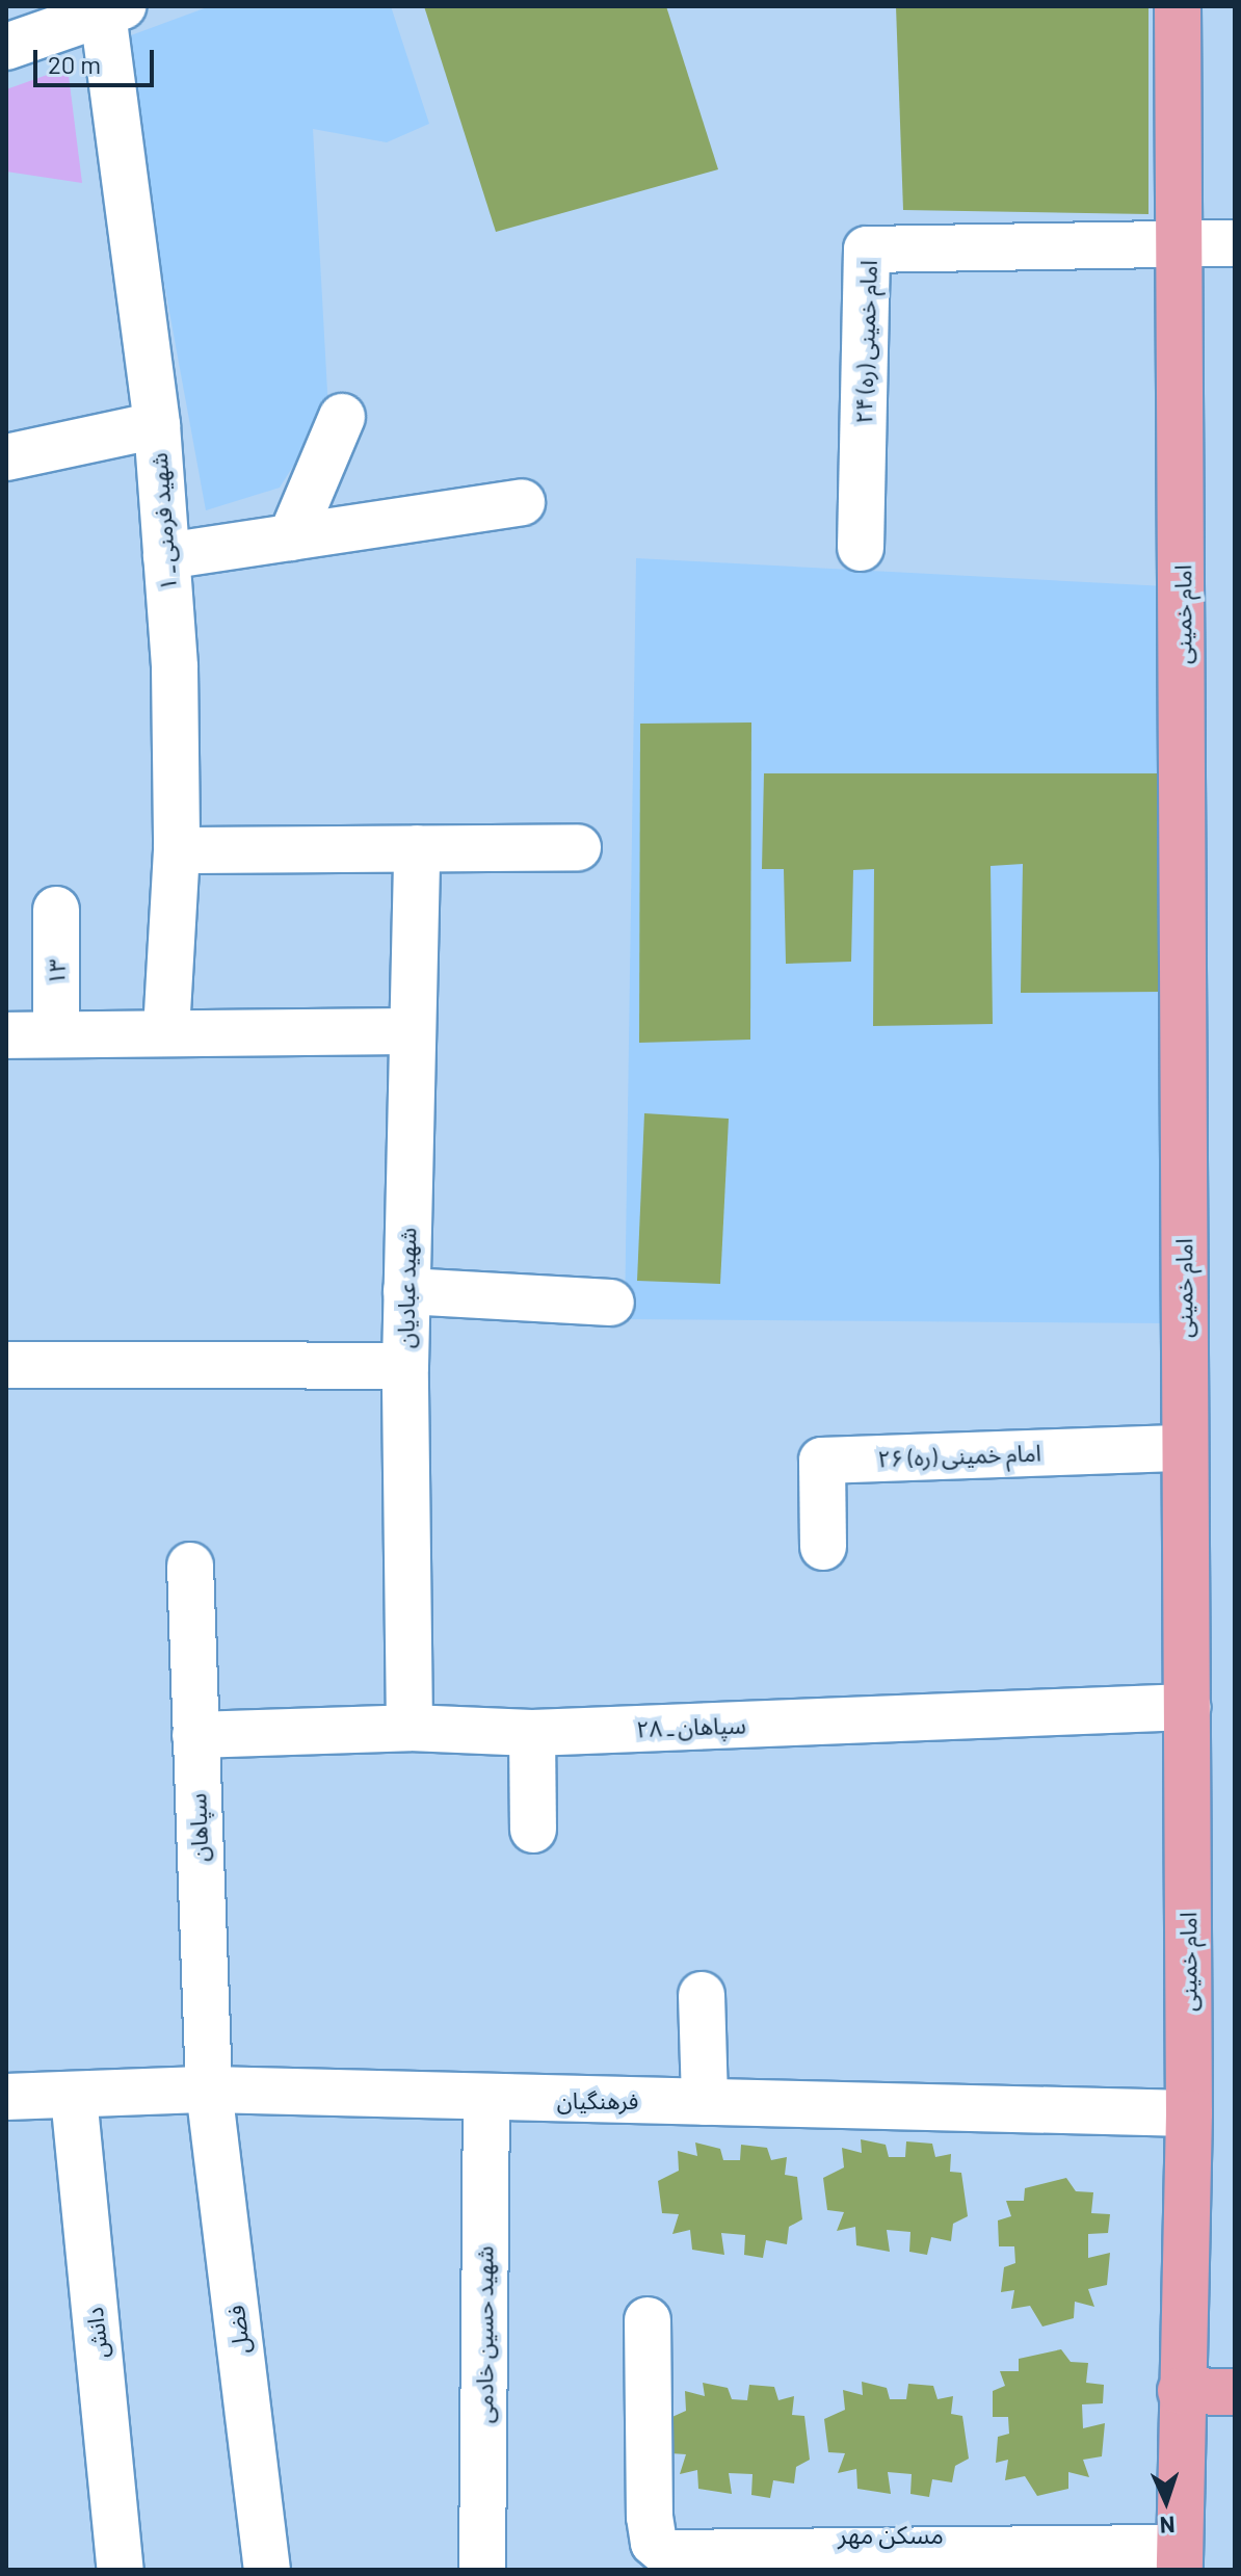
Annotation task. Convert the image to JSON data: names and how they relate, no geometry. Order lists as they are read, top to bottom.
{
  "streets": {
    "main road": ["امام خمینی"],
    "street": [
      "امام خمینی (ره) ۲۴",
      "شهید فرمنی ـ ۱",
      "۱۳",
      "شهید عبادیان",
      "امام خمینی (ره) ۲۶",
      "سپاهان ـ ۲۸",
      "سپاهان",
      "فرهنگیان",
      "فضل",
      "دانش",
      "شهید حسین خادمی"
    ]
  },
  "crossings": [
    ["امام خمینی (ره) ۲۴", "امام خمینی"],
    ["امام خمینی", "امام خمینی (ره) ۲۶"],
    ["امام خمینی", "سپاهان ـ ۲۸"],
    ["امام خمینی", "فرهنگیان"],
    ["شهید عبادیان", "سپاهان ـ ۲۸"],
    ["سپاهان ـ ۲۸", "سپاهان"],
    ["سپاهان", "فرهنگیان"],
    ["سپاهان", "فضل"],
    ["فرهنگیان", "فضل"],
    ["فرهنگیان", "دانش"],
    ["فرهنگیان", "شهید حسین خادمی"]
  ],
  "districts": ["مسکن مهر"],
  "scale_bar": "20 m",
  "north": "bottom"
}
